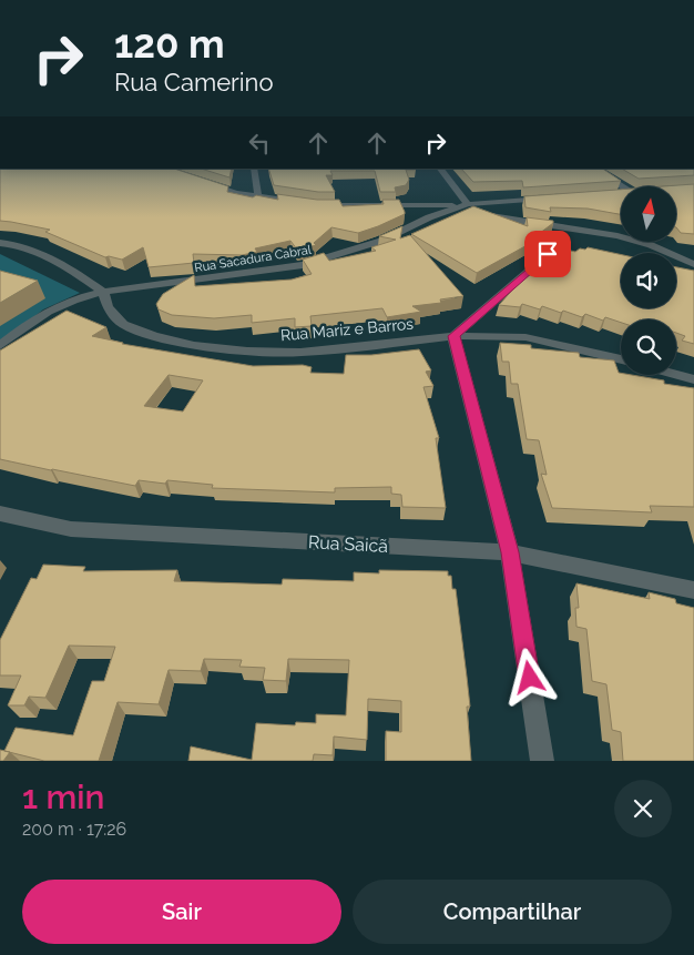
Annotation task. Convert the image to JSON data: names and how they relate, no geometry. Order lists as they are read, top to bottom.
{
  "streets": {
    "street": ["Rua Sacadura Cabral", "Rua Mariz e Barros", "Rua Saicã"]
  },
  "crossings": [
    ["Rua Sacadura Cabral", "Rua Mariz e Barros"]
  ],
  "north": "top",
  "page": {
    "turn": ["120 m", "Rua Camerino"],
    "heading": ["1 min", "200 m · 17:26"],
    "buttons": ["Sair", "Compartilhar"]
  }
}
